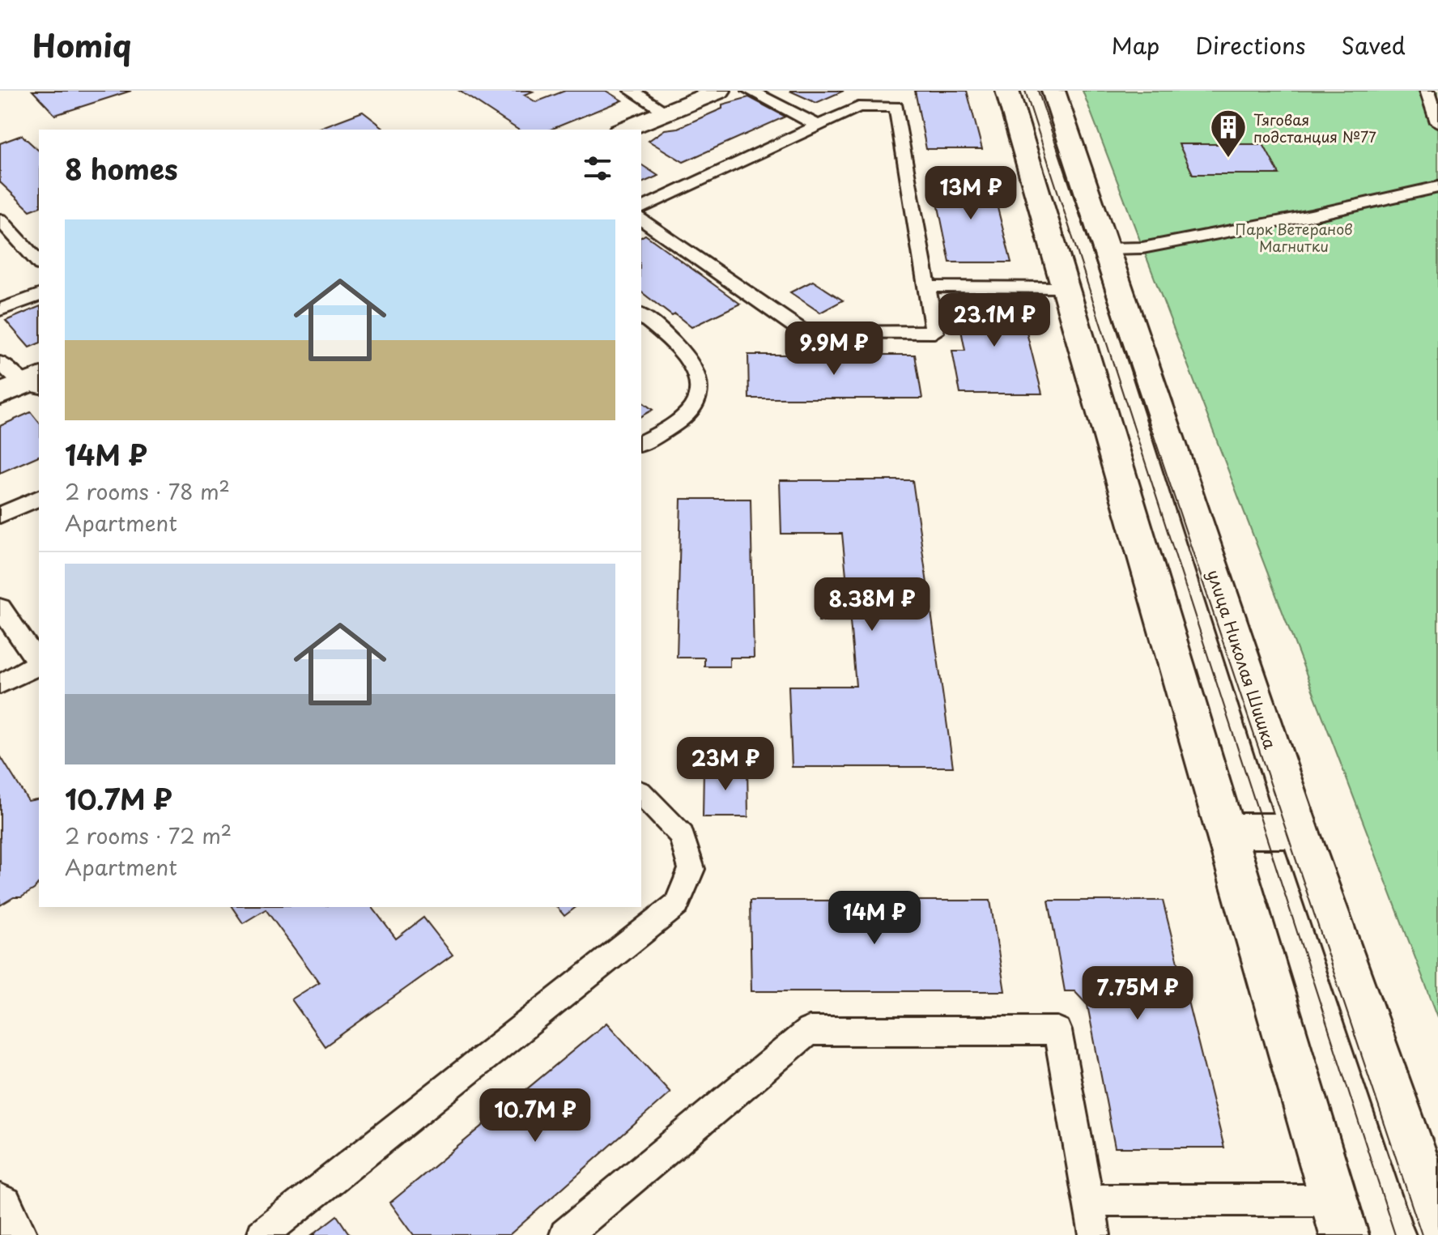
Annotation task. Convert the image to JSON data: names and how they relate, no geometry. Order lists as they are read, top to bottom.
{
  "streets": {
    "main road": ["улица Николая Шишка"]
  },
  "parks": ["Парк Ветеранов Магнитки"],
  "places": {
    "building": ["Тяговая подстанция №77"]
  },
  "page": {
    "header": "Homiq",
    "nav": ["Map", "Directions", "Saved"],
    "heading": "8 homes",
    "price": [
      "13M ₽",
      "23.1M ₽",
      "9.9M ₽",
      "8.38M ₽",
      "23M ₽",
      "14M ₽",
      "7.75M ₽",
      "10.7M ₽"
    ],
    "list": [
      {
        "name": "14M ₽",
        "note": "2 rooms · 78 m² · Apartment"
      },
      {
        "name": "10.7M ₽",
        "note": "2 rooms · 72 m² · Apartment"
      }
    ]
  }
}
